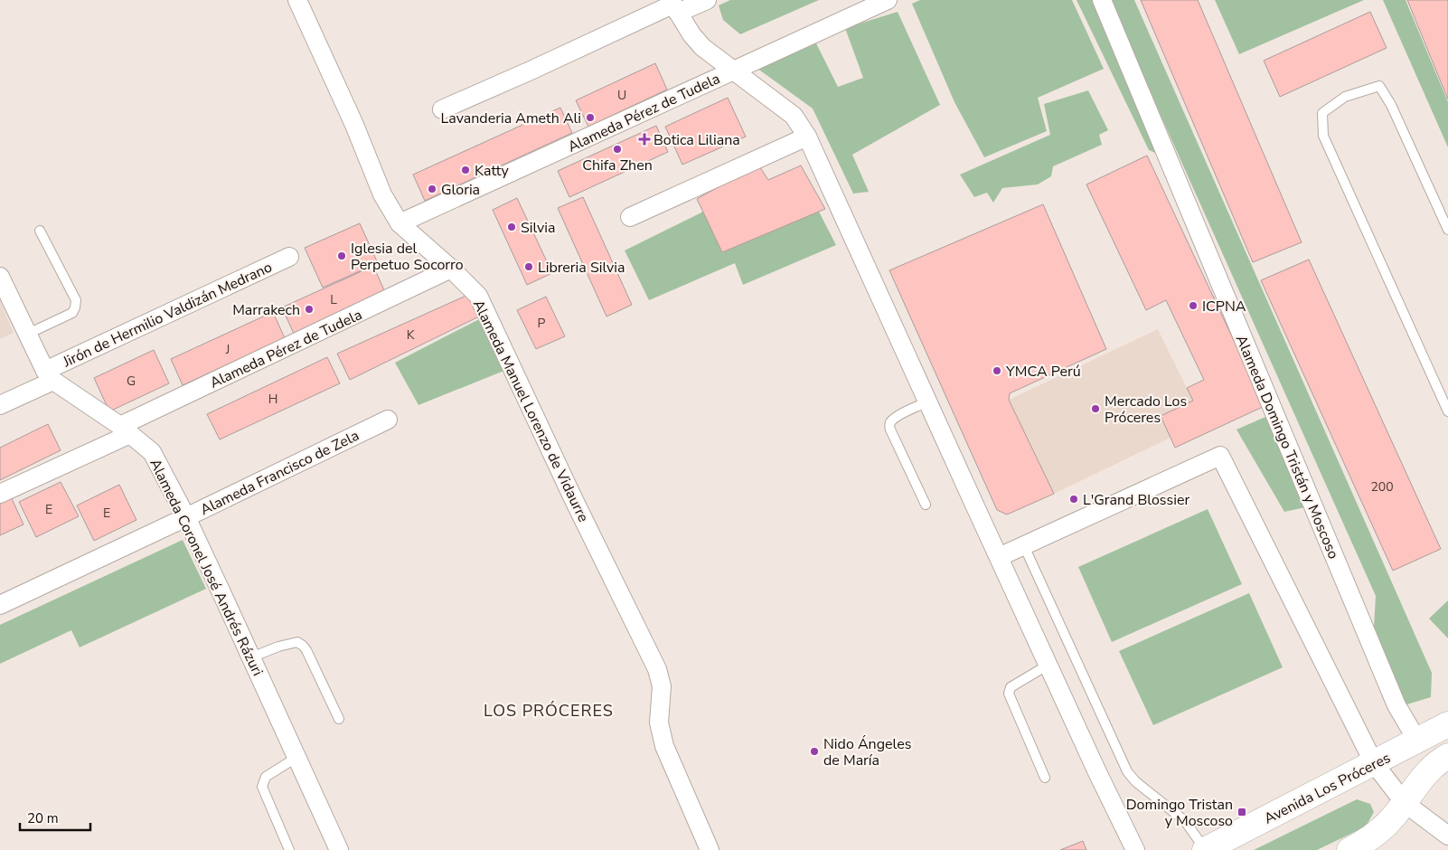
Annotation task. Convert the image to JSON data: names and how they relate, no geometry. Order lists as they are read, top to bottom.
{
  "streets": {
    "main road": ["Avenida Los Próceres"],
    "street": [
      "Alameda Pérez de Tudela",
      "Jirón de Hermilio Valdizán Medrano",
      "Alameda Manuel Lorenzo de Vidaurre",
      "Alameda Domingo Tristán y Moscoso",
      "Alameda Francisco de Zela",
      "Alameda Coronel José Andrés Rázuri"
    ]
  },
  "crossings": [
    ["Alameda Pérez de Tudela", "Alameda Manuel Lorenzo de Vidaurre"],
    ["Alameda Pérez de Tudela", "Alameda Coronel José Andrés Rázuri"],
    ["Jirón de Hermilio Valdizán Medrano", "Alameda Coronel José Andrés Rázuri"],
    ["Alameda Domingo Tristán y Moscoso", "Avenida Los Próceres"],
    ["Alameda Francisco de Zela", "Alameda Coronel José Andrés Rázuri"]
  ],
  "districts": ["LOS PRÓCERES"],
  "places": {
    "other": [
      "Lavanderia Ameth Ali",
      "Chifa Zhen",
      "Katty",
      "Gloria",
      "Silvia",
      "Iglesia del Perpetuo Socorro",
      "Libreria Silvia",
      "ICPNA",
      "Marrakech",
      "YMCA Perú",
      "Mercado Los Próceres",
      "L'Grand Blossier",
      "Nido Ángeles de María"
    ],
    "health": ["Botica Liliana"],
    "transit": ["Domingo Tristan y Moscoso"]
  },
  "house_numbers": [
    "U",
    "L",
    "P",
    "K",
    "J",
    "G",
    "H",
    "200",
    "E",
    "E"
  ],
  "scale_bar": "20 m"
}
